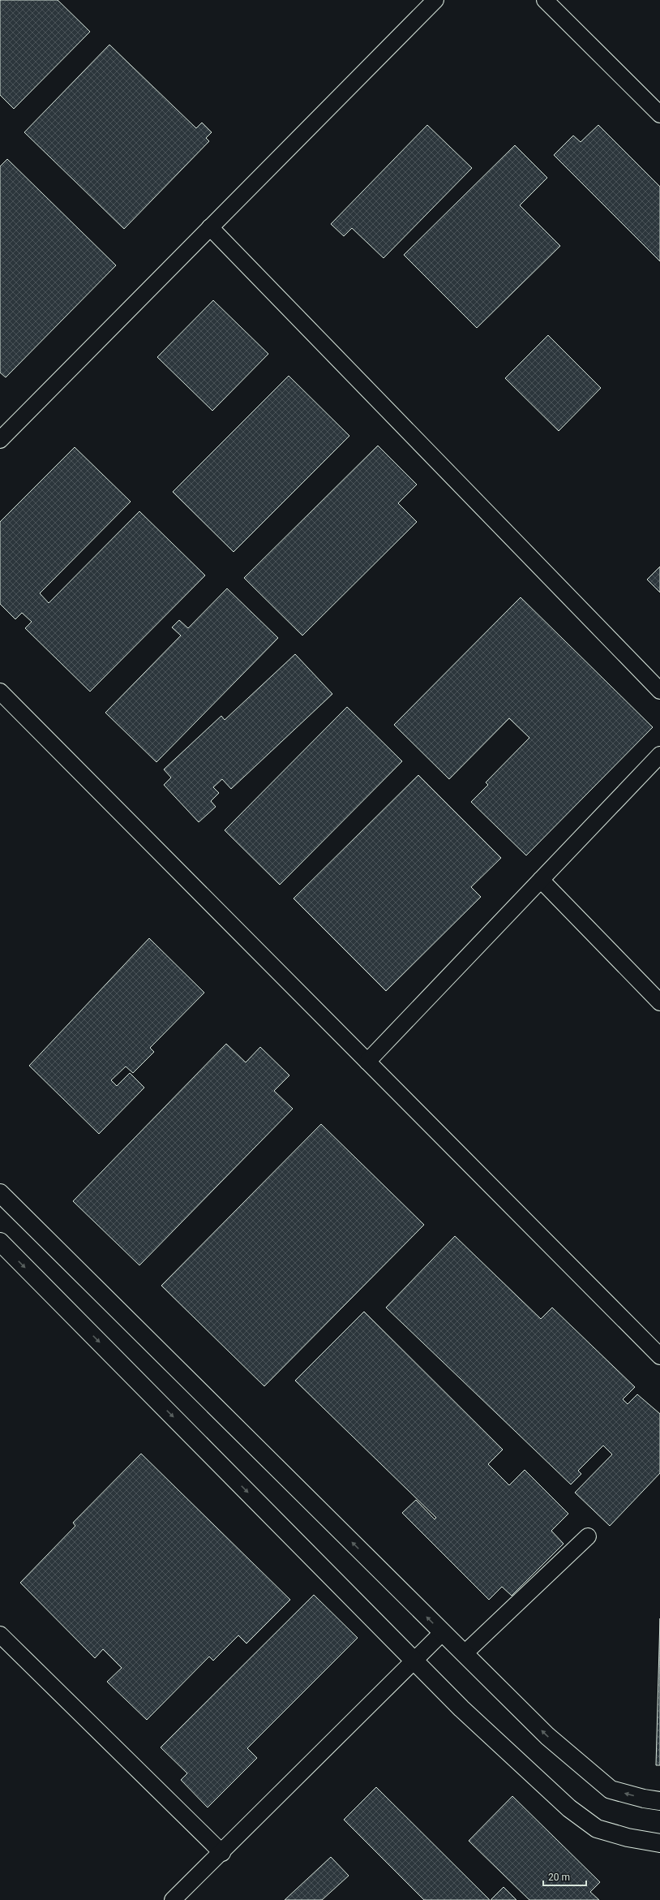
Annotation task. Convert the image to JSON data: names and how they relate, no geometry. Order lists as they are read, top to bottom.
{
  "scale_bar": "20 m"
}
